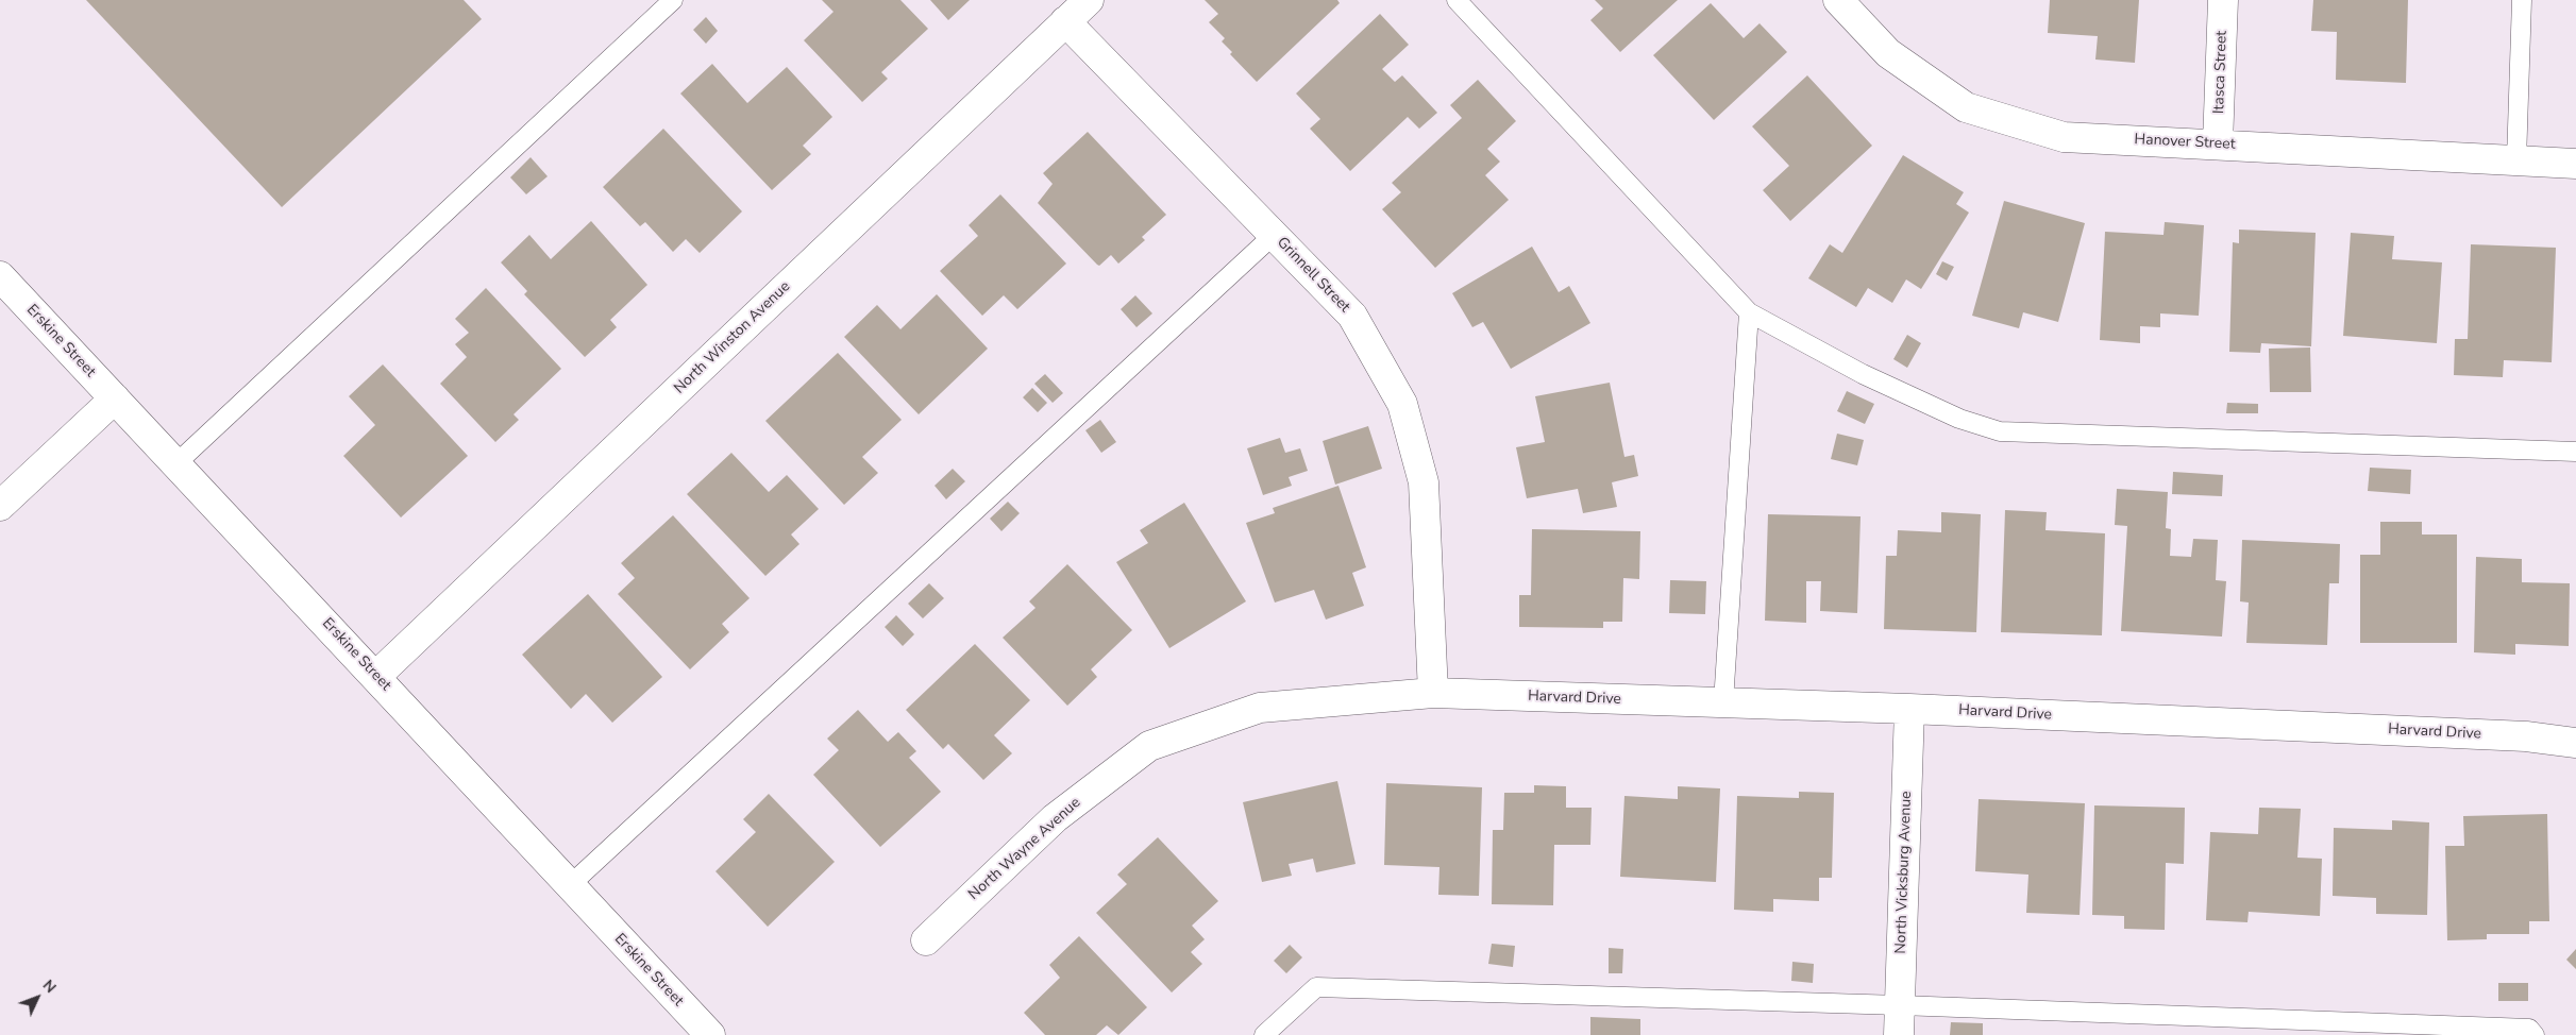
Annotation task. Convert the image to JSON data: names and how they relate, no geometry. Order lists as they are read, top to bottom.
{
  "streets": {
    "street": [
      "Itasca Street",
      "Hanover Street",
      "Grinnell Street",
      "North Winston Avenue",
      "Erskine Street",
      "Harvard Drive",
      "North Wayne Avenue",
      "North Vicksburg Avenue"
    ]
  },
  "crossings": [
    ["Itasca Street", "Hanover Street"],
    ["Grinnell Street", "North Winston Avenue"],
    ["Grinnell Street", "Harvard Drive"],
    ["Grinnell Street", "North Wayne Avenue"],
    ["North Winston Avenue", "Erskine Street"],
    ["Harvard Drive", "North Wayne Avenue"],
    ["Harvard Drive", "North Vicksburg Avenue"]
  ],
  "north": "top right"
}
